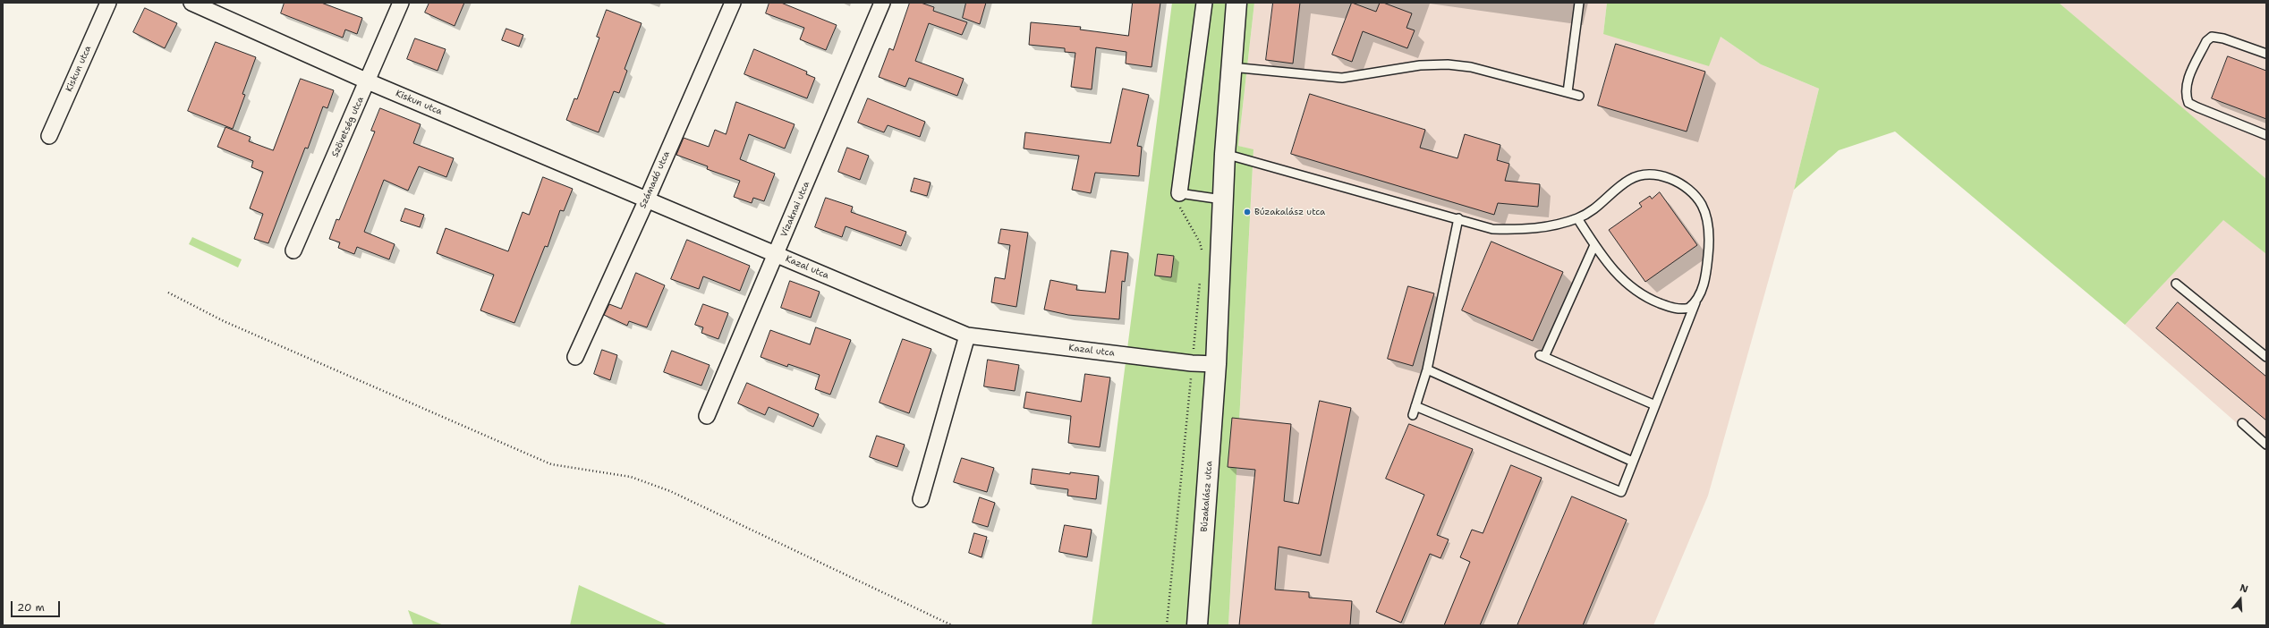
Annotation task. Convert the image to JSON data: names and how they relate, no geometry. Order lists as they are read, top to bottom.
{
  "streets": {
    "street": [
      "Kiskun utca",
      "Szövetség utca",
      "Számadó utca",
      "Vízaknai utca",
      "Kazal utca",
      "Búzakalász utca"
    ]
  },
  "crossings": [
    ["Kiskun utca", "Szövetség utca"],
    ["Kiskun utca", "Számadó utca"],
    ["Kiskun utca", "Kazal utca"],
    ["Számadó utca", "Kazal utca"],
    ["Vízaknai utca", "Kazal utca"],
    ["Kazal utca", "Búzakalász utca"]
  ],
  "places": ["Búzakalász utca"],
  "scale_bar": "20 m",
  "north": "top"
}
